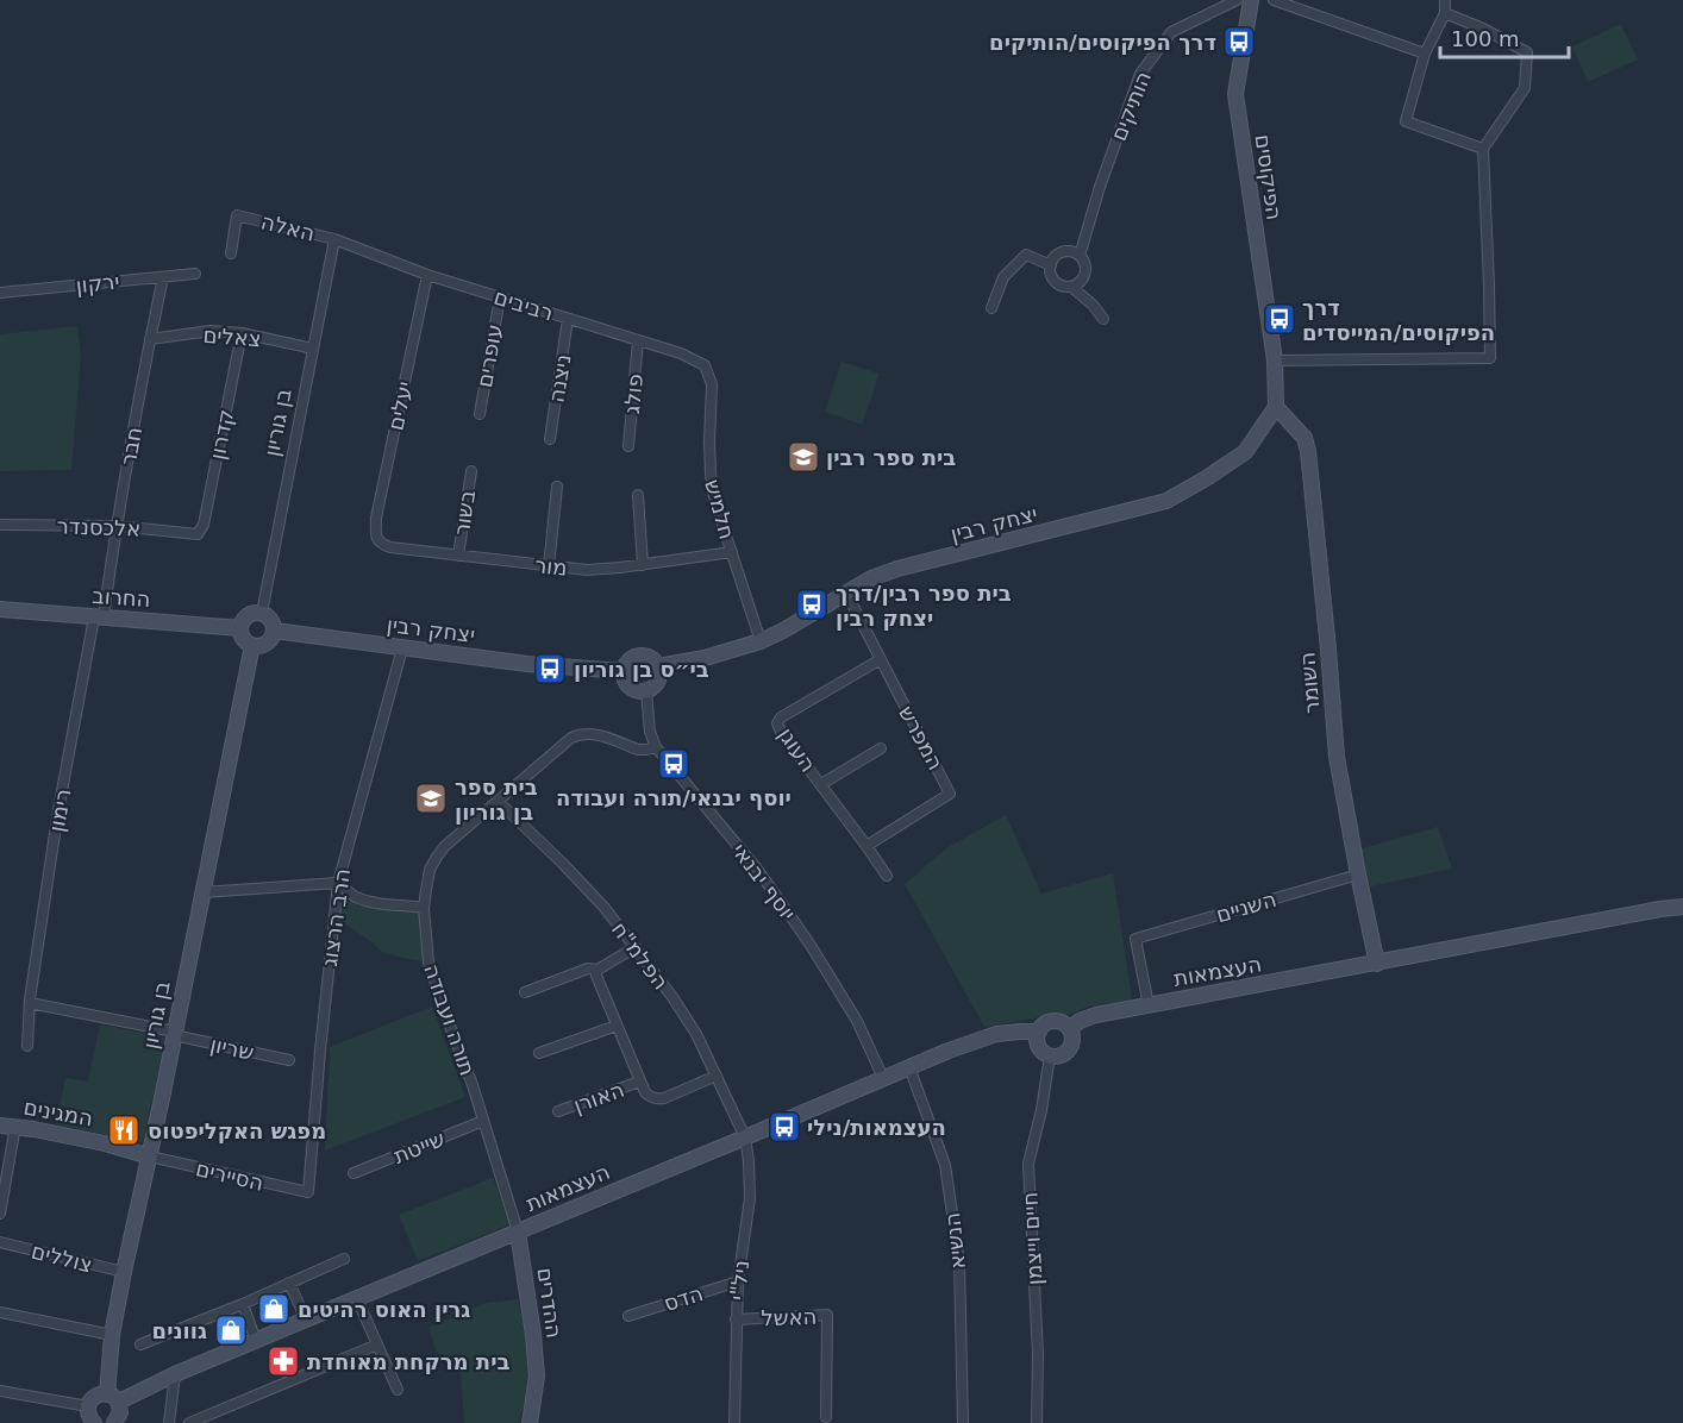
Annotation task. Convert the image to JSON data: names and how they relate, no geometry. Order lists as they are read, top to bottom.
{
  "streets": {
    "street": [
      "הותיקים",
      "הפיקוסים",
      "האלה",
      "ירקון",
      "רביבים",
      "צאלים",
      "עופרים",
      "ניצנה",
      "פולג",
      "יעלים",
      "בן גוריון",
      "קדרון",
      "חבר",
      "חלמיש",
      "בשור",
      "יצחק רבין",
      "אלכסנדר",
      "מור",
      "החרוב",
      "השומר",
      "המפרש",
      "העוגן",
      "רימון",
      "יוסף יבנאי",
      "השניים",
      "הרב הרצוג",
      "הפלמ\"ח",
      "העצמאות",
      "תורה ועבודה",
      "שריון",
      "האורן",
      "המגינים",
      "שייטת",
      "הסיירים",
      "חיים וייצמן",
      "הנשיא",
      "צוללים",
      "ניל\"י",
      "הדס",
      "ההדרים",
      "האשל"
    ]
  },
  "crossings": [
    ["האלה", "רביבים"],
    ["האלה", "בן גוריון"],
    ["ירקון", "חבר"],
    ["רביבים", "עופרים"],
    ["רביבים", "ניצנה"],
    ["רביבים", "פולג"],
    ["רביבים", "יעלים"],
    ["רביבים", "בן גוריון"],
    ["רביבים", "חלמיש"],
    ["צאלים", "בן גוריון"],
    ["צאלים", "קדרון"],
    ["צאלים", "חבר"],
    ["יעלים", "מור"],
    ["בן גוריון", "יצחק רבין"],
    ["בן גוריון", "החרוב"],
    ["בן גוריון", "העצמאות"],
    ["בן גוריון", "שריון"],
    ["בן גוריון", "המגינים"],
    ["בן גוריון", "הסיירים"],
    ["בן גוריון", "צוללים"],
    ["קדרון", "אלכסנדר"],
    ["חבר", "אלכסנדר"],
    ["חבר", "החרוב"],
    ["חבר", "רימון"],
    ["חלמיש", "יצחק רבין"],
    ["חלמיש", "מור"],
    ["בשור", "מור"],
    ["יצחק רבין", "החרוב"],
    ["יצחק רבין", "השומר"],
    ["יצחק רבין", "המפרש"],
    ["יצחק רבין", "יוסף יבנאי"],
    ["יצחק רבין", "הרב הרצוג"],
    ["החרוב", "רימון"],
    ["השומר", "השניים"],
    ["השומר", "העצמאות"],
    ["המפרש", "העוגן"],
    ["יוסף יבנאי", "העצמאות"],
    ["יוסף יבנאי", "תורה ועבודה"],
    ["השניים", "העצמאות"],
    ["הרב הרצוג", "הסיירים"],
    ["הפלמ\"ח", "העצמאות"],
    ["הפלמ\"ח", "תורה ועבודה"],
    ["הפלמ\"ח", "האורן"],
    ["הפלמ\"ח", "ניל\"י"],
    ["העצמאות", "תורה ועבודה"],
    ["העצמאות", "חיים וייצמן"],
    ["העצמאות", "הנשיא"],
    ["העצמאות", "ניל\"י"],
    ["העצמאות", "ההדרים"],
    ["תורה ועבודה", "שייטת"],
    ["תורה ועבודה", "ההדרים"],
    ["המגינים", "הסיירים"],
    ["ניל\"י", "הדס"],
    ["ניל\"י", "האשל"]
  ],
  "places": {
    "bus stop": [
      "דרך הפיקוסים/הותיקים",
      "דרך הפיקוסים/המייסדים",
      "בית ספר רבין/דרך יצחק רבין",
      "בי״ס בן גוריון",
      "יוסף יבנאי/תורה ועבודה",
      "העצמאות/נילי"
    ],
    "school or university": ["בית ספר רבין", "בית ספר בן גוריון"],
    "restaurant": ["מפגש האקליפטוס"],
    "shop": ["גרין האוס רהיטים", "גוונים"],
    "pharmacy": ["בית מרקחת מאוחדת"]
  },
  "scale_bar": "100 m"
}
